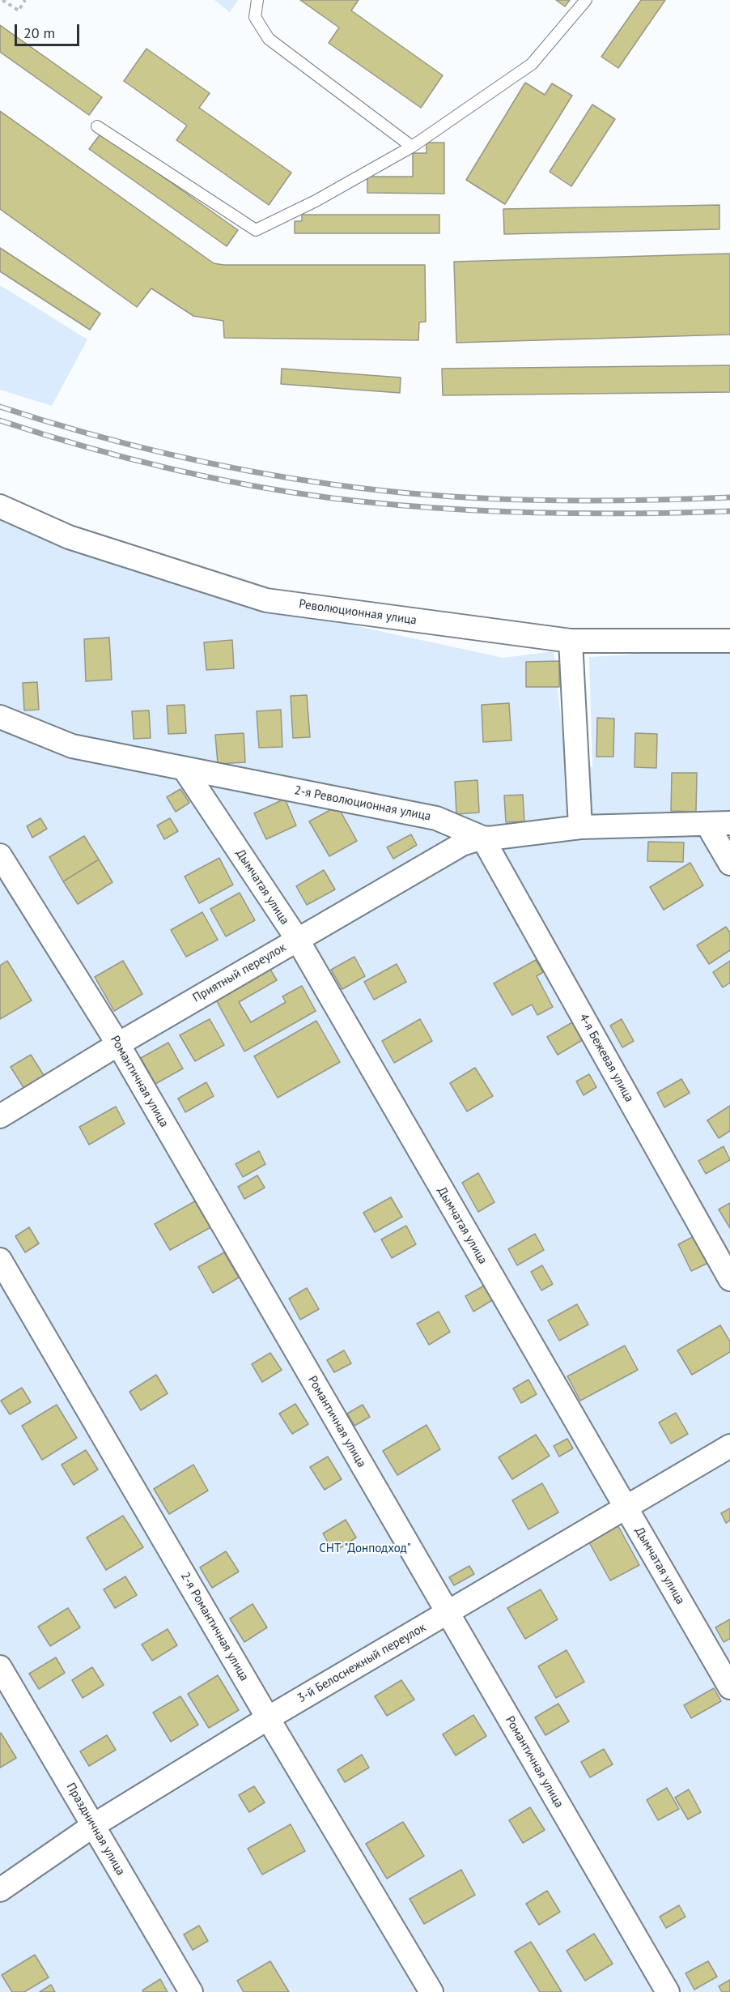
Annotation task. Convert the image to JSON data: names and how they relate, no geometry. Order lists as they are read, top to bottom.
{
  "streets": {
    "street": [
      "Революционная улица",
      "2-я Революционная улица",
      "Дымчатая улица",
      "Приятный переулок",
      "4-я Бежевая улица",
      "Романтичная улица",
      "2-я Романтичная улица",
      "3-й Белоснежный переулок",
      "Праздничная улица"
    ]
  },
  "crossings": [
    ["2-я Революционная улица", "Дымчатая улица"],
    ["2-я Революционная улица", "Приятный переулок"],
    ["2-я Революционная улица", "4-я Бежевая улица"],
    ["Дымчатая улица", "Приятный переулок"],
    ["Дымчатая улица", "3-й Белоснежный переулок"],
    ["Приятный переулок", "4-я Бежевая улица"],
    ["Приятный переулок", "Романтичная улица"],
    ["Романтичная улица", "3-й Белоснежный переулок"],
    ["2-я Романтичная улица", "3-й Белоснежный переулок"],
    ["3-й Белоснежный переулок", "Праздничная улица"]
  ],
  "parks": ["СНТ \"Донподход\""],
  "scale_bar": "20 m"
}
